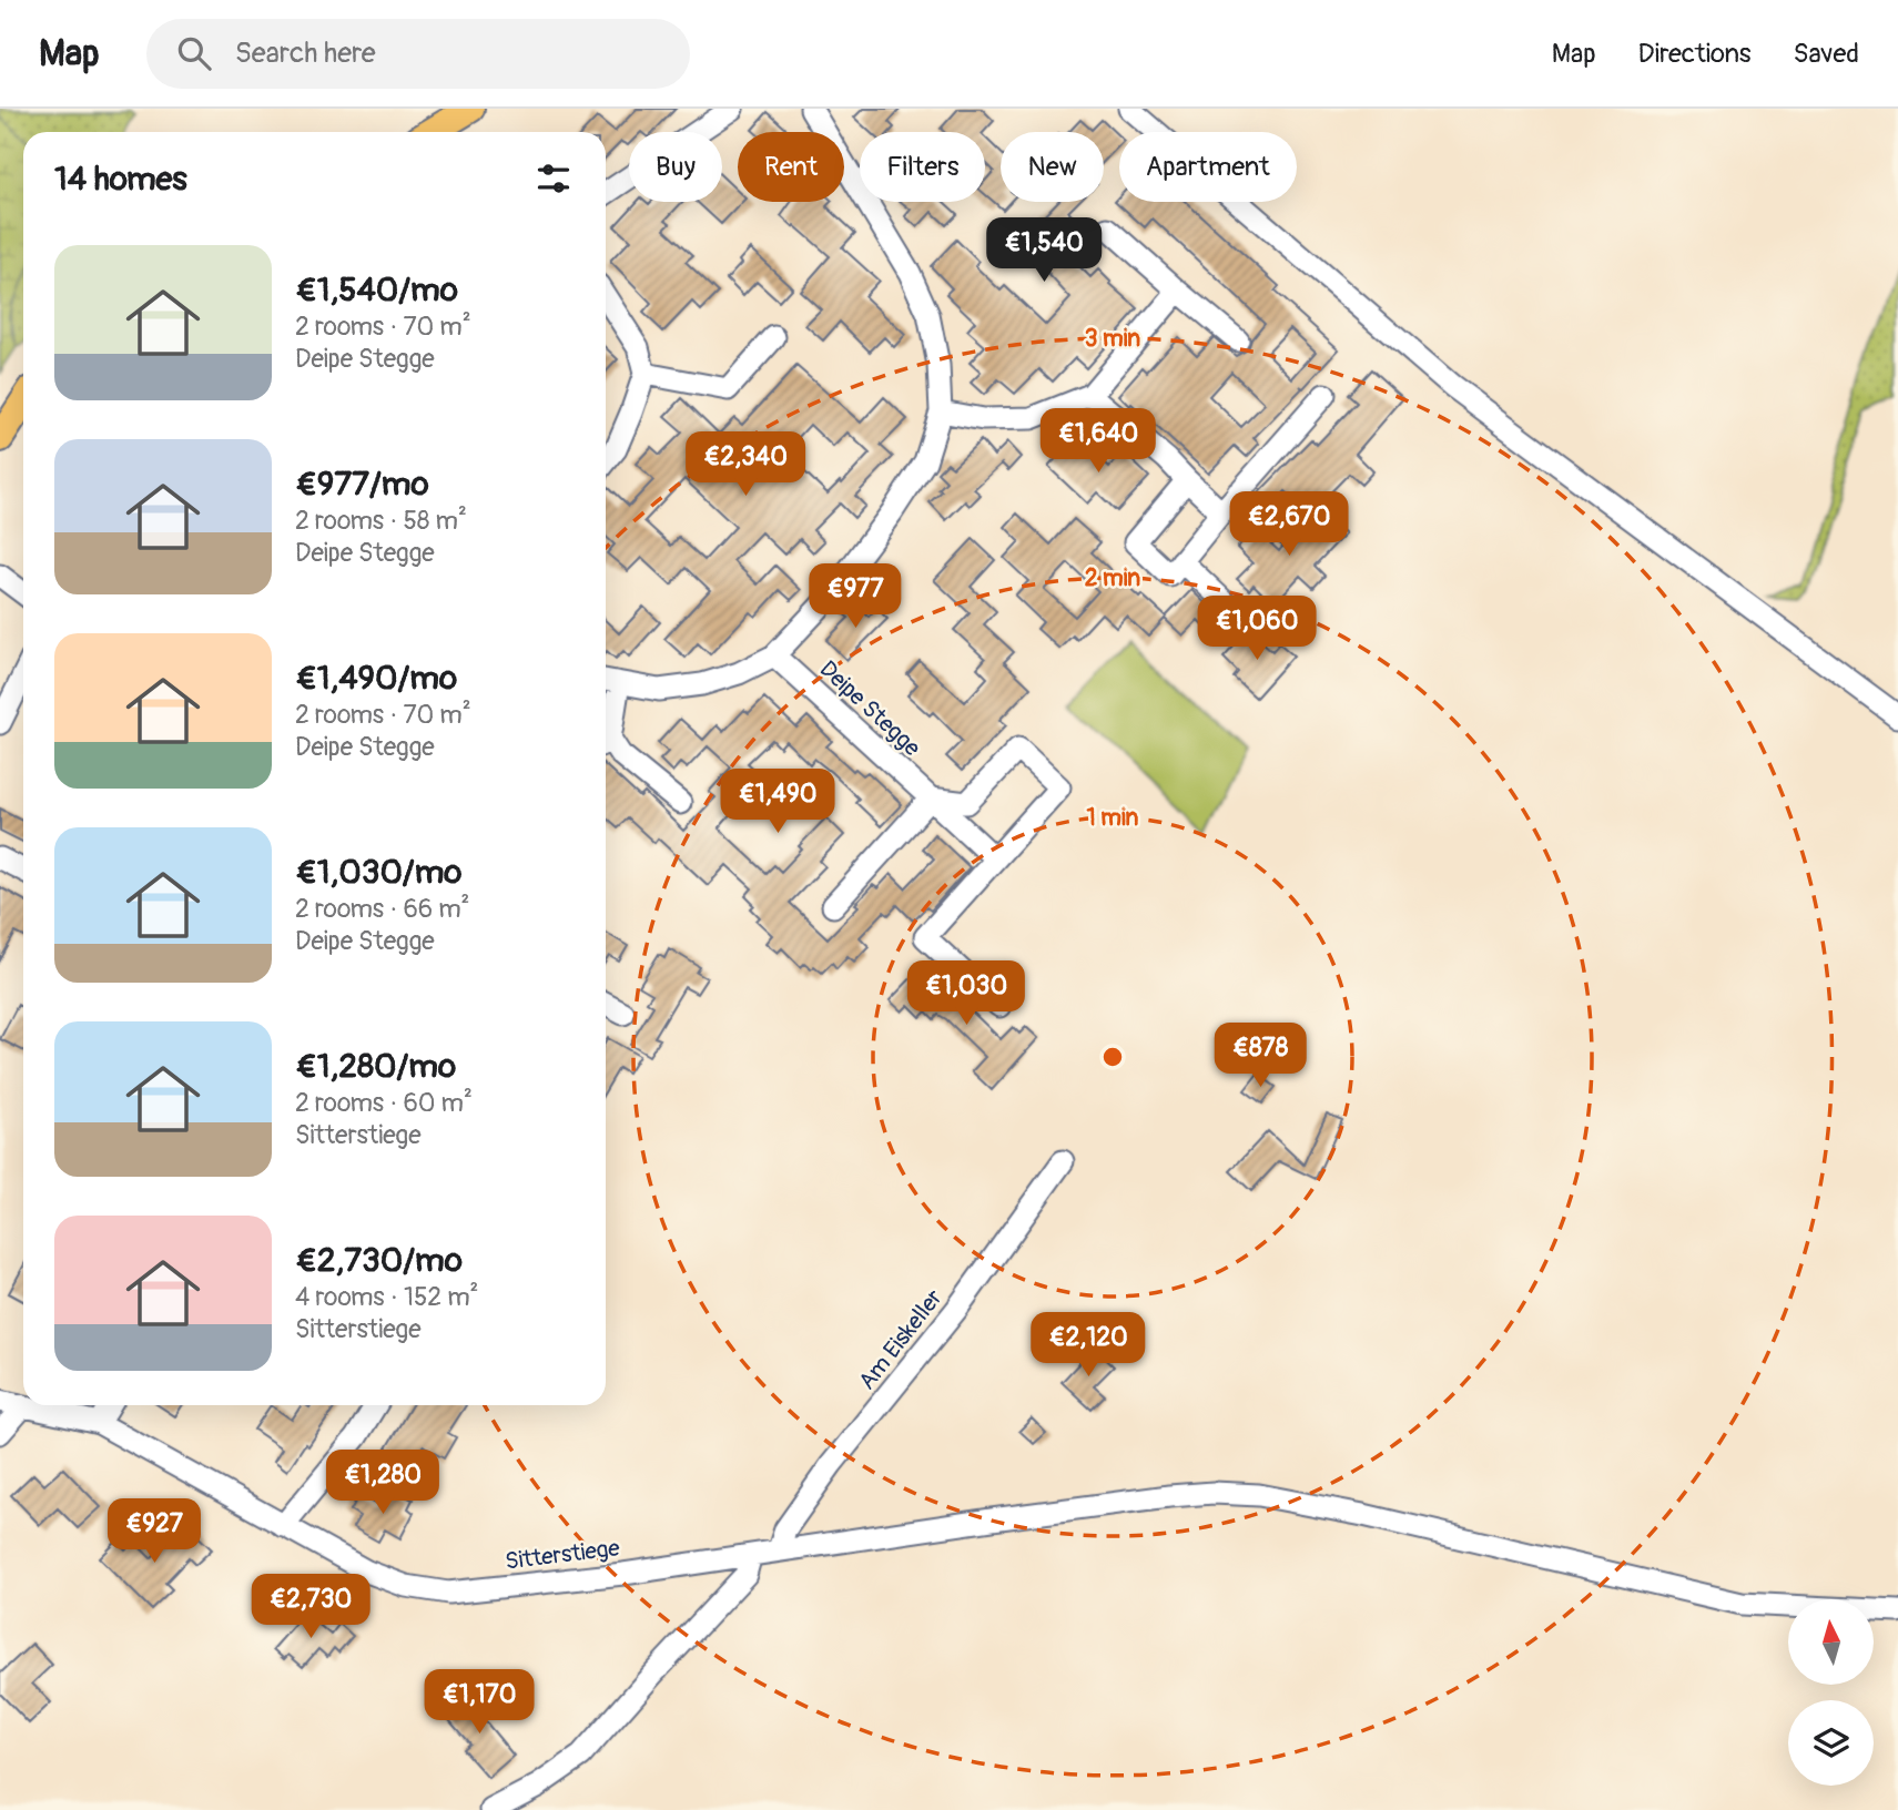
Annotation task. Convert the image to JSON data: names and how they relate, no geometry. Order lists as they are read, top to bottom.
{
  "streets": {
    "street": ["Deipe Stegge", "Am Eiskeller", "Sitterstiege"]
  },
  "crossings": [
    ["Am Eiskeller", "Sitterstiege"]
  ],
  "north": "top",
  "page": {
    "header": "Map",
    "search": "Search here",
    "nav": ["Map", "Directions", "Saved"],
    "chip": [
      "Buy",
      "Rent",
      "Filters",
      "New",
      "Apartment"
    ],
    "heading": "14 homes",
    "price": [
      "€1,540",
      "€1,640",
      "€2,340",
      "€2,670",
      "€977",
      "€1,060",
      "€1,490",
      "€1,030",
      "€878",
      "€2,120",
      "€1,280",
      "€927",
      "€2,730",
      "€1,170"
    ],
    "list": [
      {
        "name": "€1,540/mo",
        "note": "2 rooms · 70 m² · Deipe Stegge"
      },
      {
        "name": "€977/mo",
        "note": "2 rooms · 58 m² · Deipe Stegge"
      },
      {
        "name": "€1,490/mo",
        "note": "2 rooms · 70 m² · Deipe Stegge"
      },
      {
        "name": "€1,030/mo",
        "note": "2 rooms · 66 m² · Deipe Stegge"
      },
      {
        "name": "€1,280/mo",
        "note": "2 rooms · 60 m² · Sitterstiege"
      },
      {
        "name": "€2,730/mo",
        "note": "4 rooms · 152 m² · Sitterstiege"
      }
    ]
  },
  "rings": ["3 min", "2 min", "1 min"]
}
